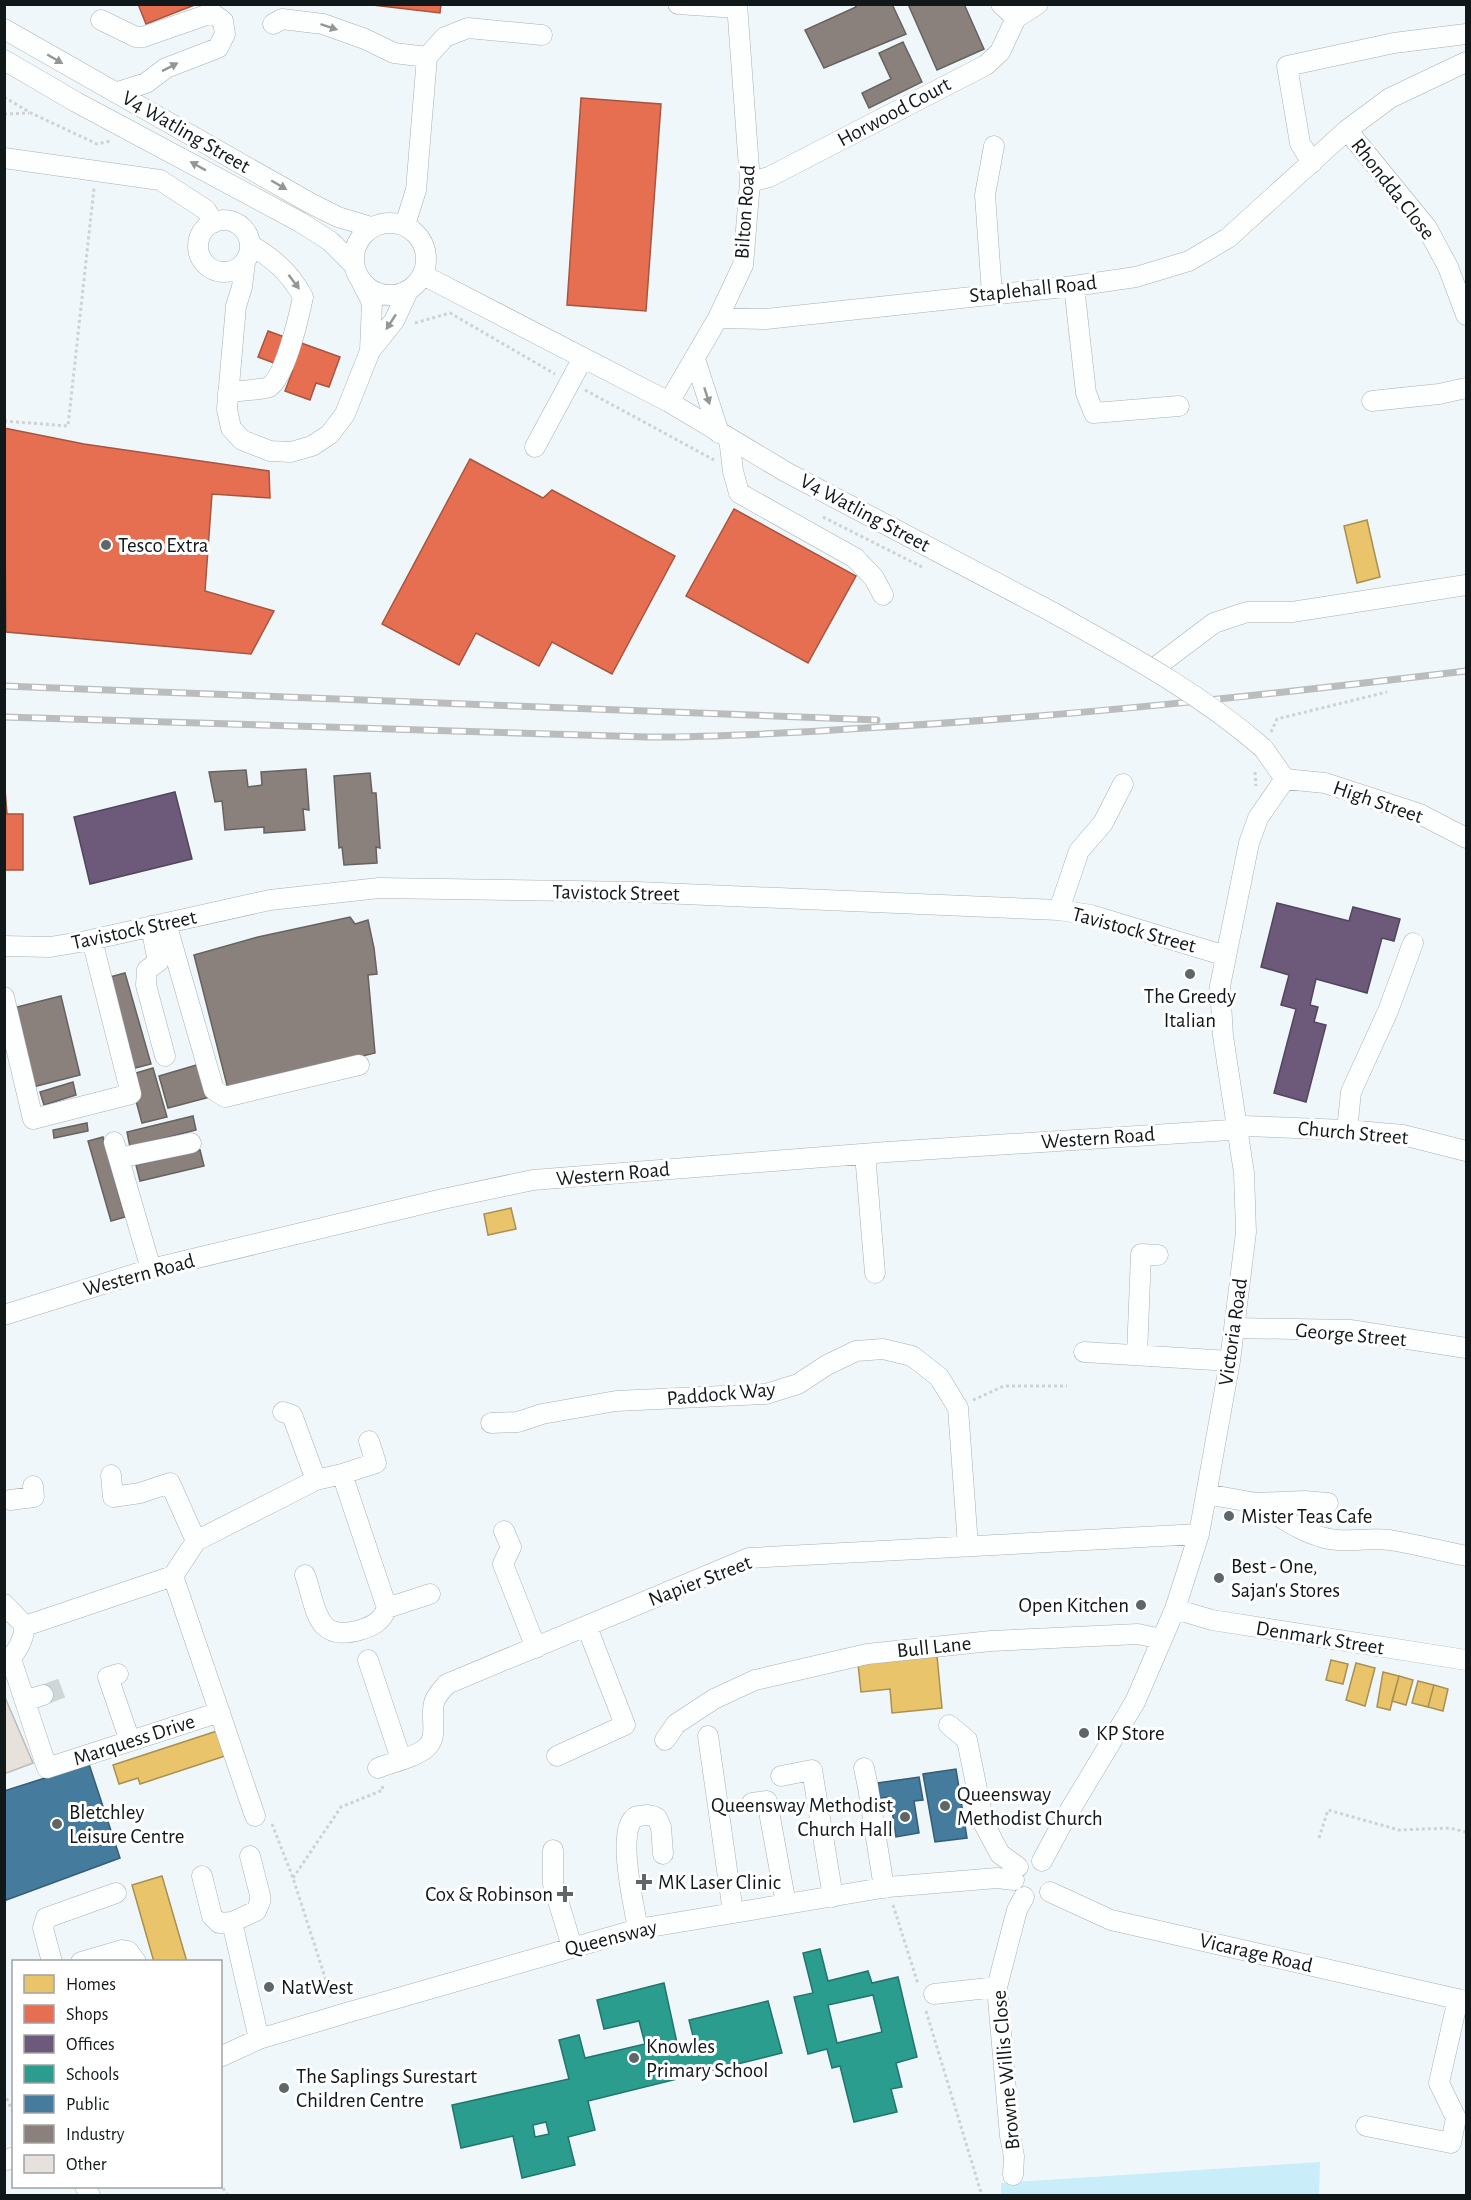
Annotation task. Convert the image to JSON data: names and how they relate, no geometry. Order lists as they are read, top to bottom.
{
  "streets": {
    "street": [
      "Horwood Court",
      "V4 Watling Street",
      "Rhondda Close",
      "Bilton Road",
      "Staplehall Road",
      "High Street",
      "Tavistock Street",
      "Church Street",
      "Western Road",
      "Victoria Road",
      "George Street",
      "Paddock Way",
      "Napier Street",
      "Denmark Street",
      "Bull Lane",
      "Marquess Drive",
      "Queensway",
      "Vicarage Road",
      "Browne Willis Close"
    ]
  },
  "crossings": [
    ["Horwood Court", "Bilton Road"],
    ["V4 Watling Street", "Bilton Road"],
    ["V4 Watling Street", "High Street"],
    ["V4 Watling Street", "Victoria Road"],
    ["Rhondda Close", "Staplehall Road"],
    ["Bilton Road", "Staplehall Road"],
    ["High Street", "Victoria Road"],
    ["Tavistock Street", "Victoria Road"],
    ["Church Street", "Western Road"],
    ["Church Street", "Victoria Road"],
    ["Western Road", "Victoria Road"],
    ["Victoria Road", "George Street"],
    ["Victoria Road", "Napier Street"],
    ["Victoria Road", "Denmark Street"],
    ["Victoria Road", "Bull Lane"],
    ["Victoria Road", "Queensway"],
    ["Victoria Road", "Vicarage Road"],
    ["Victoria Road", "Browne Willis Close"],
    ["Paddock Way", "Napier Street"],
    ["Queensway", "Vicarage Road"],
    ["Queensway", "Browne Willis Close"],
    ["Vicarage Road", "Browne Willis Close"]
  ],
  "places": {
    "other": [
      "Tesco Extra",
      "The Greedy Italian",
      "Mister Teas Cafe",
      "Best - One, Sajan's Stores",
      "Open Kitchen",
      "KP Store",
      "Queensway Methodist Church",
      "Queensway Methodist Church Hall",
      "Bletchley Leisure Centre",
      "NatWest",
      "Knowles Primary School",
      "The Saplings Surestart Children Centre"
    ],
    "health": ["MK Laser Clinic", "Cox & Robinson"]
  },
  "legend": [
    "Homes",
    "Shops",
    "Offices",
    "Schools",
    "Public",
    "Industry",
    "Other"
  ]
}
